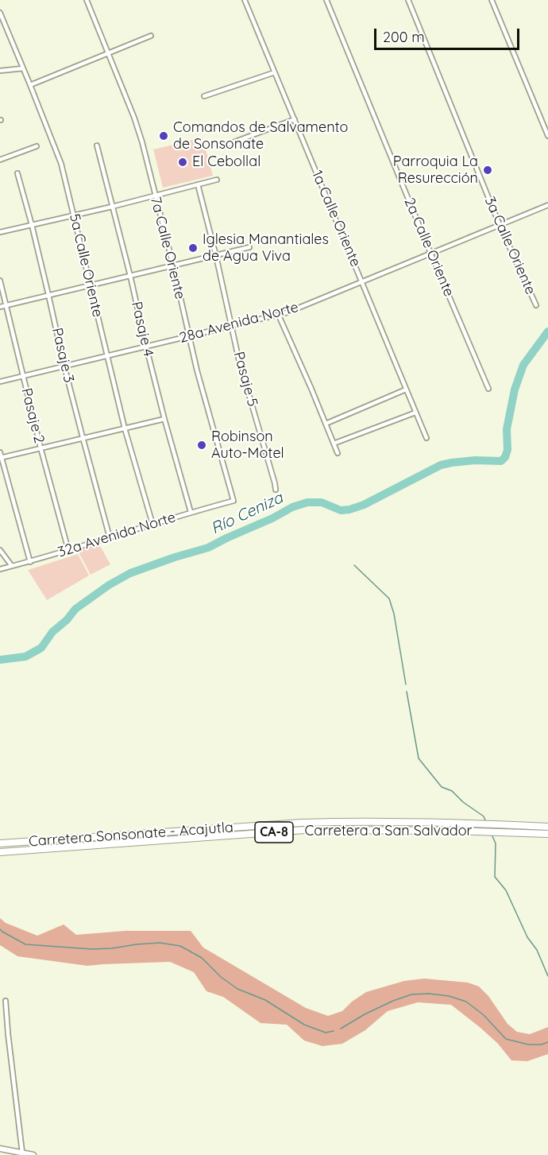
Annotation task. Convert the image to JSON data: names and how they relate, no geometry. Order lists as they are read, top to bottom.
{
  "streets": {
    "highway": ["Carretera a San Salvador", "CA-8", "Carretera Sonsonate - Acajutla"],
    "street": [
      "1a Calle Oriente",
      "3a Calle Oriente",
      "2a Calle Oriente",
      "7a Calle Oriente",
      "5a Calle Oriente",
      "28a Avenida Norte",
      "Pasaje 4",
      "Pasaje 3",
      "Pasaje 5",
      "Pasaje 2",
      "32a Avenida Norte"
    ]
  },
  "crossings": [
    ["1a Calle Oriente", "28a Avenida Norte"],
    ["3a Calle Oriente", "28a Avenida Norte"],
    ["2a Calle Oriente", "28a Avenida Norte"],
    ["7a Calle Oriente", "28a Avenida Norte"],
    ["7a Calle Oriente", "32a Avenida Norte"],
    ["5a Calle Oriente", "28a Avenida Norte"],
    ["5a Calle Oriente", "32a Avenida Norte"],
    ["28a Avenida Norte", "Pasaje 4"],
    ["28a Avenida Norte", "Pasaje 3"],
    ["28a Avenida Norte", "Pasaje 5"],
    ["28a Avenida Norte", "Pasaje 2"],
    ["Pasaje 4", "32a Avenida Norte"],
    ["Pasaje 3", "32a Avenida Norte"],
    ["Pasaje 2", "32a Avenida Norte"]
  ],
  "water": ["Río Ceniza"],
  "places": [
    "Comandos de Salvamento de Sonsonate",
    "El Cebollal",
    "Parroquia La Resurección",
    "Iglesia Manantiales de Agua Viva",
    "Robinson Auto-Motel"
  ],
  "scale_bar": "200 m"
}
